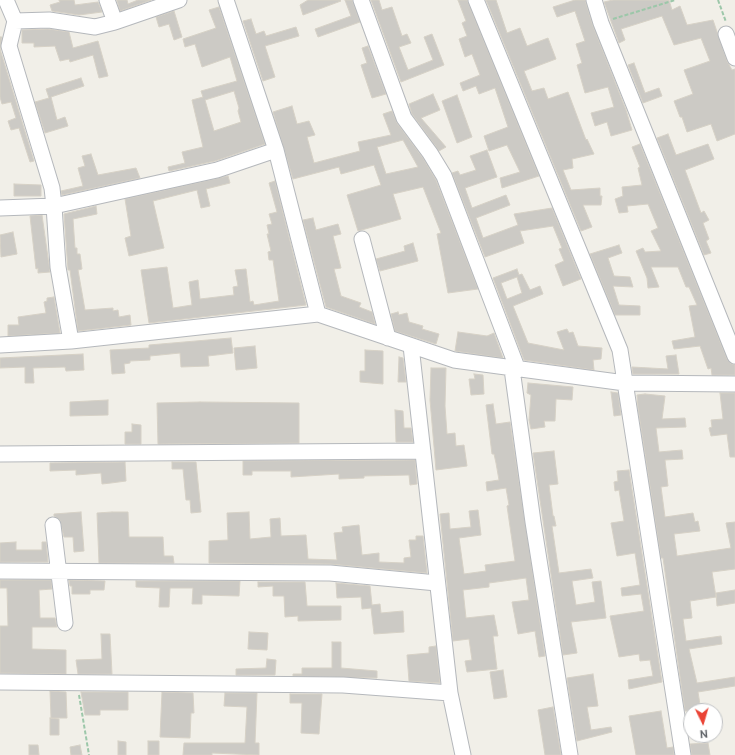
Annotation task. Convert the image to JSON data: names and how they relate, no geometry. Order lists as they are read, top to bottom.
{
  "north": "bottom"
}
